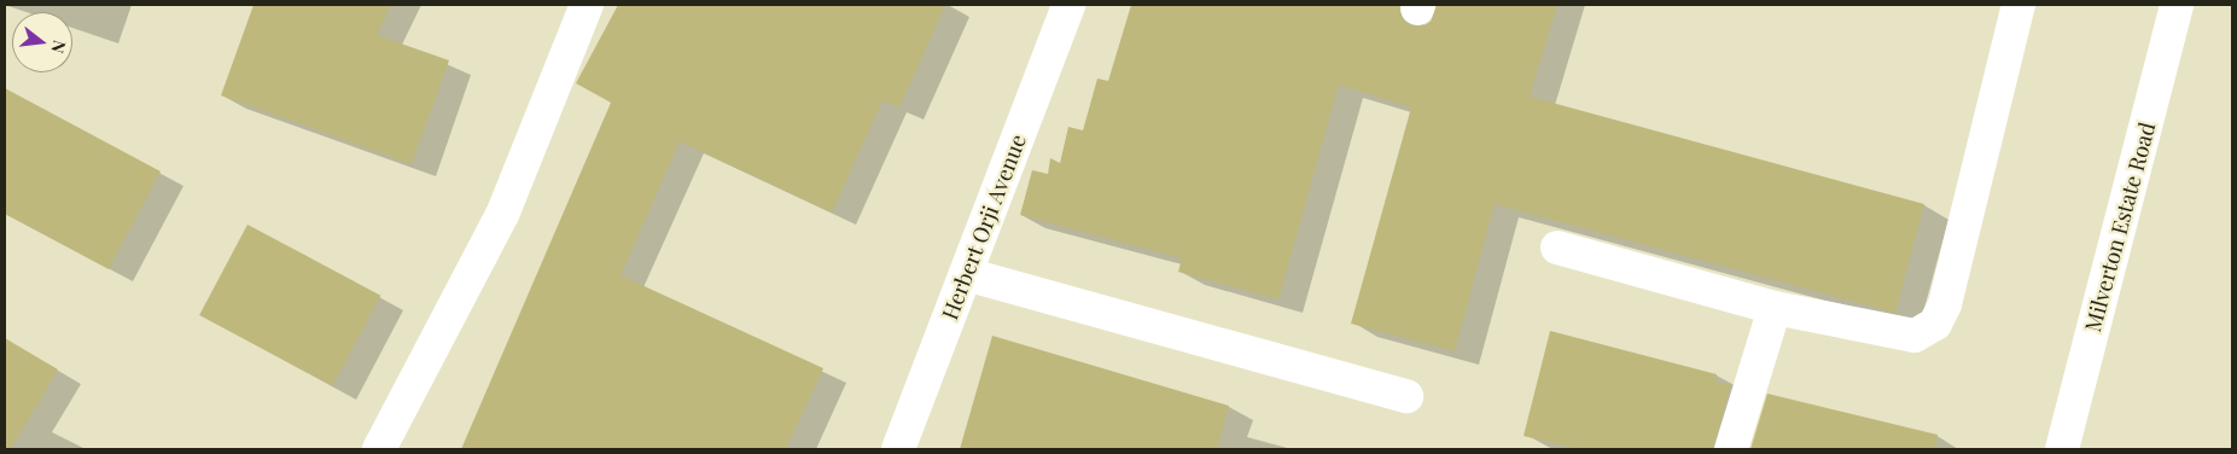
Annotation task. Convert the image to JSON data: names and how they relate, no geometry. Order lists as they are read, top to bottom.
{
  "streets": {
    "street": ["Herbert Orji Avenue", "Milverton Estate Road"]
  },
  "north": "right"
}
